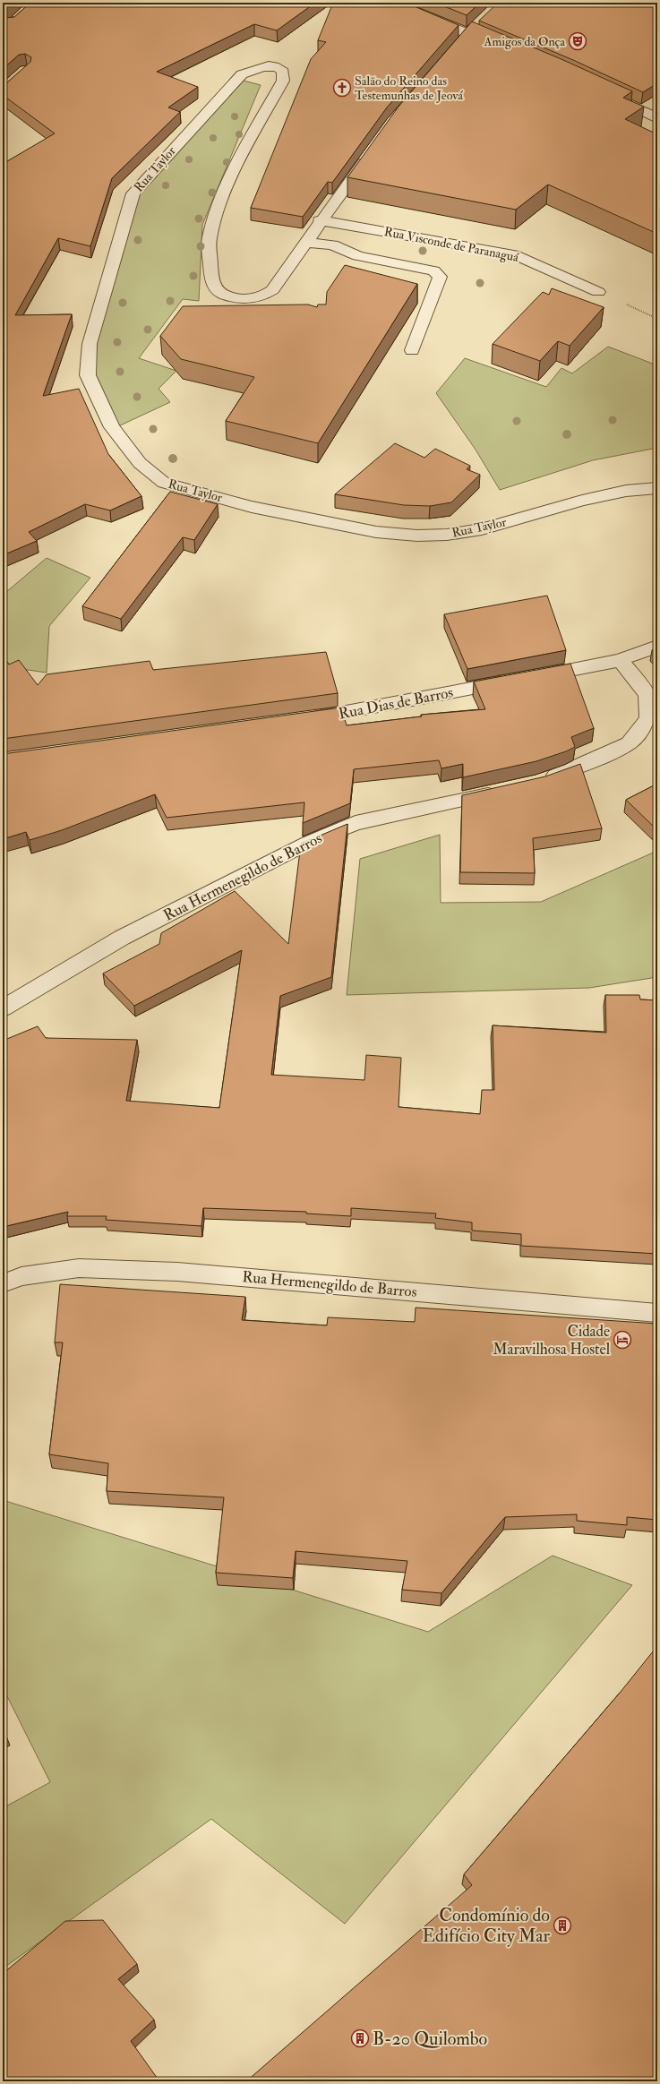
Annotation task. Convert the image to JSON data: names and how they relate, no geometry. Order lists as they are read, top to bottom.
{
  "streets": {
    "street": [
      "Rua Taylor",
      "Rua Visconde de Paranaguá",
      "Rua Dias de Barros",
      "Rua Hermenegildo de Barros"
    ]
  },
  "crossings": [
    ["Rua Taylor", "Rua Visconde de Paranaguá"]
  ],
  "places": {
    "theatre": ["Amigos da Onça"],
    "church": ["Salão do Reino das Testemunhas de Jeová"],
    "hotel": ["Cidade Maravilhosa Hostel"],
    "building": ["Condomínio do Edifício City Mar", "B-20 Quilombo"]
  }
}
